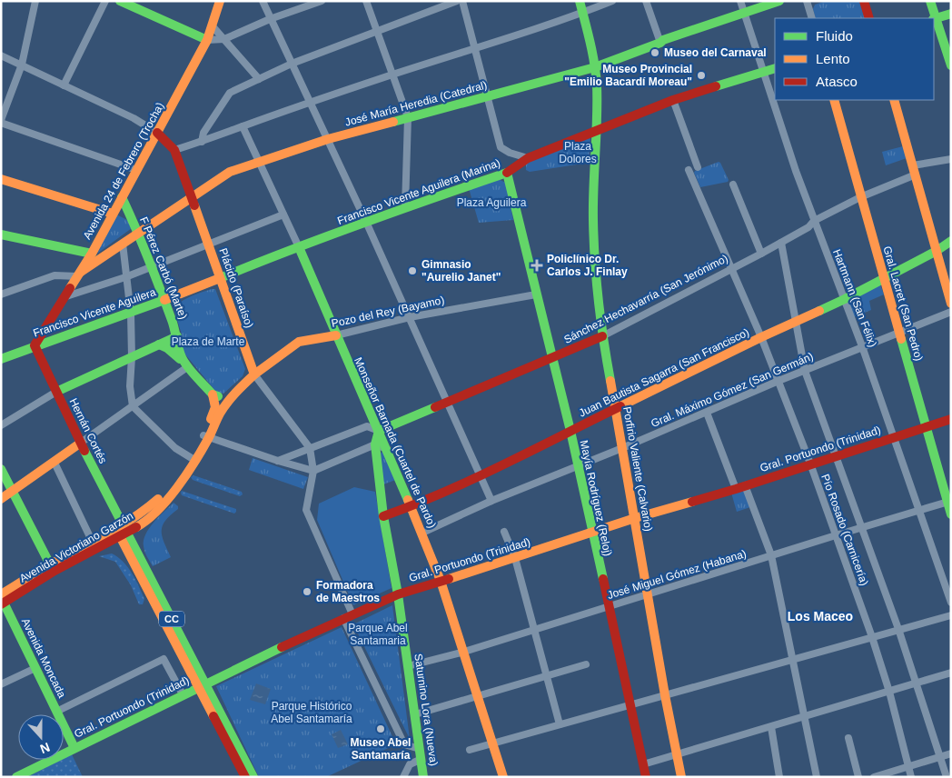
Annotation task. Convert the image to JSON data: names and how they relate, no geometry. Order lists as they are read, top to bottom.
{
  "streets": {
    "street": [
      "José María Heredia (Catedral)",
      "Avenida 24 de Febrero (Trocha)",
      "Francisco Vicente Aguilera (Marina)",
      "F Pérez Carbó (Marte)",
      "Plácido (Paraíso)",
      "Hartmann (San Félix)",
      "Sánchez Hechavarría (San Jerónimo)",
      "Gral. Lacret (San Pedro)",
      "Pozo del Rey (Bayamo)",
      "Francisco Vicente Aguilera",
      "Juan Bautista Sagarra (San Francisco)",
      "Gral. Máximo Gómez (San Germán)",
      "Hernán Cortés",
      "Monseñor Barnada (Cuartel de Pardo)",
      "Gral. Portuondo (Trinidad)",
      "Porfirio Valiente (Calvario)",
      "Mayía Rodríguez (Reloj)",
      "Pío Rosado (Carnicería)",
      "Avenida Victoriano Garzón",
      "José Miguel Gómez (Habana)",
      "CC",
      "Avenida Moncada",
      "Saturnino Lora (Nueva)"
    ]
  },
  "crossings": [
    ["José María Heredia (Catedral)", "Avenida 24 de Febrero (Trocha)"],
    ["José María Heredia (Catedral)", "F Pérez Carbó (Marte)"],
    ["José María Heredia (Catedral)", "Plácido (Paraíso)"],
    ["José María Heredia (Catedral)", "Hartmann (San Félix)"],
    ["José María Heredia (Catedral)", "Monseñor Barnada (Cuartel de Pardo)"],
    ["José María Heredia (Catedral)", "Porfirio Valiente (Calvario)"],
    ["Avenida 24 de Febrero (Trocha)", "F Pérez Carbó (Marte)"],
    ["Avenida 24 de Febrero (Trocha)", "Plácido (Paraíso)"],
    ["Avenida 24 de Febrero (Trocha)", "Francisco Vicente Aguilera"],
    ["Avenida 24 de Febrero (Trocha)", "Hernán Cortés"],
    ["Francisco Vicente Aguilera (Marina)", "Plácido (Paraíso)"],
    ["Francisco Vicente Aguilera (Marina)", "Hartmann (San Félix)"],
    ["Francisco Vicente Aguilera (Marina)", "Francisco Vicente Aguilera"],
    ["Francisco Vicente Aguilera (Marina)", "Monseñor Barnada (Cuartel de Pardo)"],
    ["Francisco Vicente Aguilera (Marina)", "Porfirio Valiente (Calvario)"],
    ["Francisco Vicente Aguilera (Marina)", "Mayía Rodríguez (Reloj)"],
    ["F Pérez Carbó (Marte)", "Francisco Vicente Aguilera"],
    ["F Pérez Carbó (Marte)", "Avenida Victoriano Garzón"],
    ["Plácido (Paraíso)", "Sánchez Hechavarría (San Jerónimo)"],
    ["Plácido (Paraíso)", "Pozo del Rey (Bayamo)"],
    ["Plácido (Paraíso)", "Francisco Vicente Aguilera"],
    ["Plácido (Paraíso)", "Gral. Portuondo (Trinidad)"],
    ["Plácido (Paraíso)", "Avenida Victoriano Garzón"],
    ["Hartmann (San Félix)", "Sánchez Hechavarría (San Jerónimo)"],
    ["Hartmann (San Félix)", "Juan Bautista Sagarra (San Francisco)"],
    ["Hartmann (San Félix)", "Gral. Máximo Gómez (San Germán)"],
    ["Hartmann (San Félix)", "Gral. Portuondo (Trinidad)"],
    ["Hartmann (San Félix)", "José Miguel Gómez (Habana)"],
    ["Sánchez Hechavarría (San Jerónimo)", "Gral. Lacret (San Pedro)"],
    ["Sánchez Hechavarría (San Jerónimo)", "Monseñor Barnada (Cuartel de Pardo)"],
    ["Sánchez Hechavarría (San Jerónimo)", "Porfirio Valiente (Calvario)"],
    ["Sánchez Hechavarría (San Jerónimo)", "Mayía Rodríguez (Reloj)"],
    ["Sánchez Hechavarría (San Jerónimo)", "Pío Rosado (Carnicería)"],
    ["Sánchez Hechavarría (San Jerónimo)", "Saturnino Lora (Nueva)"],
    ["Gral. Lacret (San Pedro)", "Juan Bautista Sagarra (San Francisco)"],
    ["Gral. Lacret (San Pedro)", "Gral. Máximo Gómez (San Germán)"],
    ["Gral. Lacret (San Pedro)", "Gral. Portuondo (Trinidad)"],
    ["Gral. Lacret (San Pedro)", "José Miguel Gómez (Habana)"],
    ["Pozo del Rey (Bayamo)", "Monseñor Barnada (Cuartel de Pardo)"],
    ["Pozo del Rey (Bayamo)", "Mayía Rodríguez (Reloj)"],
    ["Pozo del Rey (Bayamo)", "Avenida Victoriano Garzón"],
    ["Francisco Vicente Aguilera", "Hernán Cortés"],
    ["Juan Bautista Sagarra (San Francisco)", "Monseñor Barnada (Cuartel de Pardo)"],
    ["Juan Bautista Sagarra (San Francisco)", "Porfirio Valiente (Calvario)"],
    ["Juan Bautista Sagarra (San Francisco)", "Mayía Rodríguez (Reloj)"],
    ["Juan Bautista Sagarra (San Francisco)", "Pío Rosado (Carnicería)"],
    ["Juan Bautista Sagarra (San Francisco)", "Saturnino Lora (Nueva)"],
    ["Gral. Máximo Gómez (San Germán)", "Monseñor Barnada (Cuartel de Pardo)"],
    ["Gral. Máximo Gómez (San Germán)", "Porfirio Valiente (Calvario)"],
    ["Gral. Máximo Gómez (San Germán)", "Mayía Rodríguez (Reloj)"],
    ["Gral. Máximo Gómez (San Germán)", "Pío Rosado (Carnicería)"],
    ["Hernán Cortés", "Avenida Victoriano Garzón"],
    ["Hernán Cortés", "CC"],
    ["Monseñor Barnada (Cuartel de Pardo)", "Gral. Portuondo (Trinidad)"],
    ["Monseñor Barnada (Cuartel de Pardo)", "José Miguel Gómez (Habana)"],
    ["Monseñor Barnada (Cuartel de Pardo)", "Saturnino Lora (Nueva)"],
    ["Gral. Portuondo (Trinidad)", "Porfirio Valiente (Calvario)"],
    ["Gral. Portuondo (Trinidad)", "Mayía Rodríguez (Reloj)"],
    ["Gral. Portuondo (Trinidad)", "Pío Rosado (Carnicería)"],
    ["Gral. Portuondo (Trinidad)", "CC"],
    ["Gral. Portuondo (Trinidad)", "Avenida Moncada"],
    ["Gral. Portuondo (Trinidad)", "Saturnino Lora (Nueva)"],
    ["Porfirio Valiente (Calvario)", "José Miguel Gómez (Habana)"],
    ["Mayía Rodríguez (Reloj)", "José Miguel Gómez (Habana)"],
    ["Pío Rosado (Carnicería)", "José Miguel Gómez (Habana)"],
    ["Avenida Victoriano Garzón", "CC"],
    ["Avenida Victoriano Garzón", "Avenida Moncada"],
    ["José Miguel Gómez (Habana)", "Saturnino Lora (Nueva)"]
  ],
  "districts": ["Los Maceo"],
  "parks": [
    "Plaza Dolores",
    "Plaza Aguilera",
    "Plaza de Marte",
    "Parque Abel Santamaria",
    "Parque Histórico Abel Santamaría"
  ],
  "places": {
    "other": [
      "Museo del Carnaval",
      "Museo Provincial \"Emilio Bacardí Moreau\"",
      "Gimnasio \"Aurelio Janet\"",
      "Formadora de Maestros",
      "Museo Abel Santamaría"
    ],
    "health": ["Policlínico Dr. Carlos J. Finlay"]
  },
  "legend": ["Fluido", "Lento", "Atasco"],
  "north": "bottom"
}
